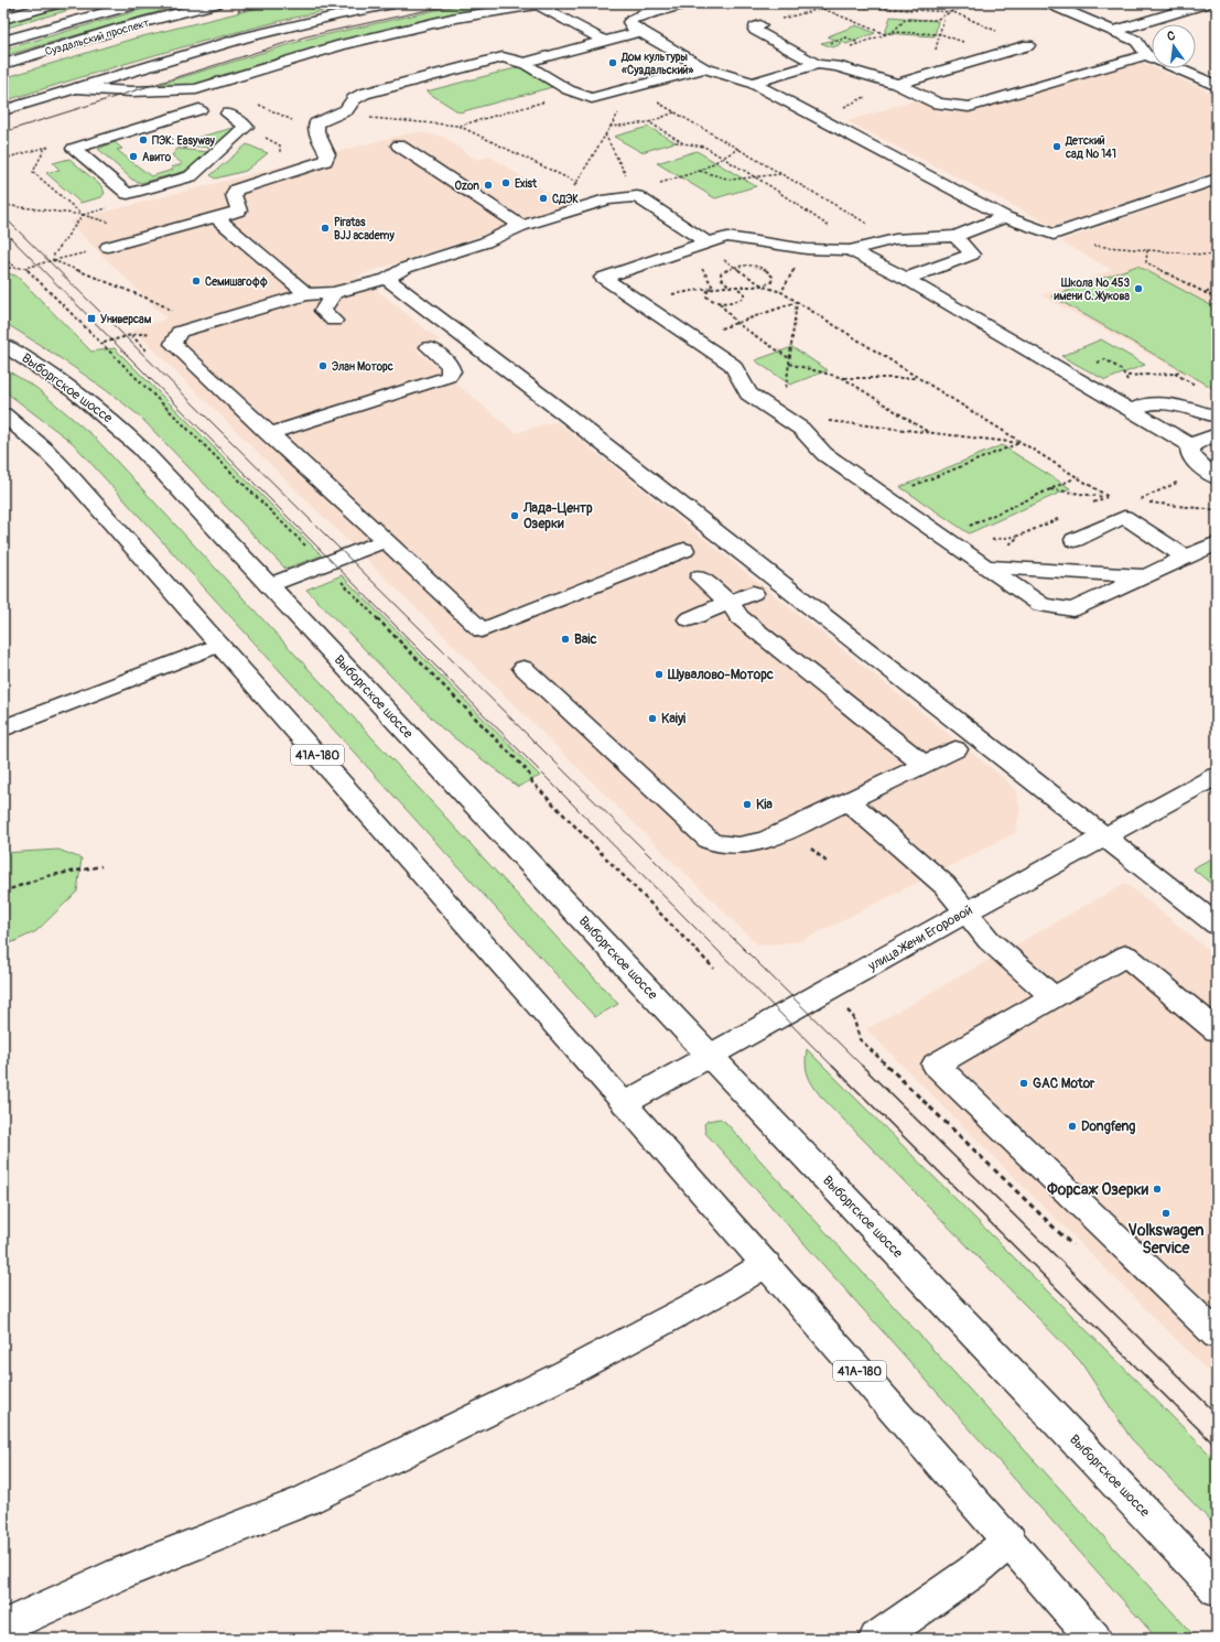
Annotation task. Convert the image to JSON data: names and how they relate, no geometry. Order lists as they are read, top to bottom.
{
  "streets": {
    "main road": [
      "Суздальский проспект",
      "Выборгское шоссе",
      "41А-180",
      "улица Жени Егоровой"
    ]
  },
  "crossings": [
    ["Выборгское шоссе", "улица Жени Егоровой"],
    ["41А-180", "улица Жени Егоровой"]
  ],
  "places": {
    "other": [
      "Дом культуры «Суздальский»",
      "ПЭК: Easyway",
      "Детский сад № 141",
      "Авито",
      "Exist",
      "Ozon",
      "СДЭК",
      "Piratas BJJ academy",
      "Семишагофф",
      "Школа № 453 имени С. Жукова",
      "Элан Моторс",
      "Лада-Центр Озерки",
      "Baic",
      "Шувалово-Моторс",
      "Kaiyi",
      "Kia",
      "GAC Motor",
      "Dongfeng",
      "Форсаж Озерки",
      "Volkswagen Service"
    ],
    "transit": ["Универсам"]
  },
  "north": "top"
}
